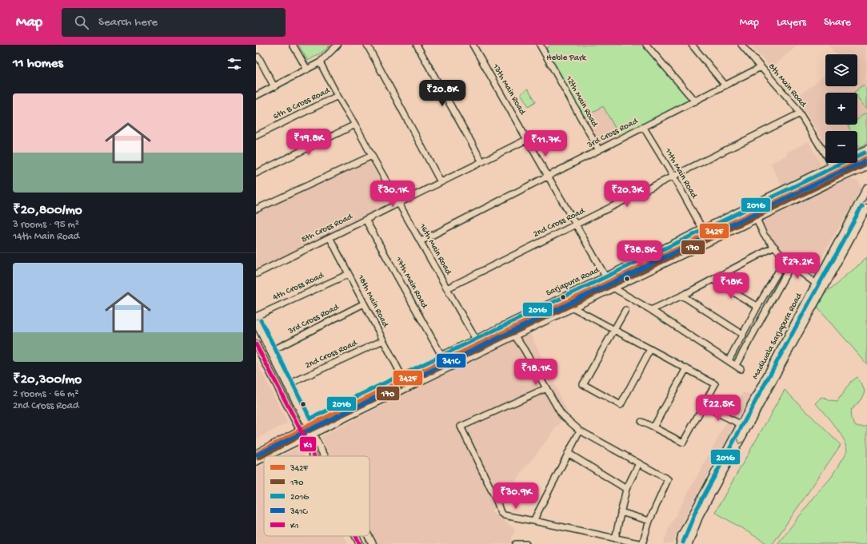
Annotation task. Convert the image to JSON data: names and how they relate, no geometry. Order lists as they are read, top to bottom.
{
  "streets": {
    "main road": ["Sarjapura Road", "Madiwala Sarjapura Road"],
    "street": [
      "8th Main Road",
      "13th Main Road",
      "12th Main Road",
      "6th B Cross Road",
      "3rd Cross Road",
      "11th Main Road",
      "2nd Cross Road",
      "5th Cross Road",
      "16th Main Road",
      "17th Main Road",
      "4th Cross Road",
      "18th Main Road"
    ]
  },
  "crossings": [
    ["8th Main Road", "3rd Cross Road"],
    ["8th Main Road", "2nd Cross Road"],
    ["8th Main Road", "Sarjapura Road"],
    ["13th Main Road", "3rd Cross Road"],
    ["13th Main Road", "2nd Cross Road"],
    ["13th Main Road", "5th Cross Road"],
    ["13th Main Road", "Sarjapura Road"],
    ["12th Main Road", "3rd Cross Road"],
    ["6th B Cross Road", "16th Main Road"],
    ["3rd Cross Road", "11th Main Road"],
    ["3rd Cross Road", "16th Main Road"],
    ["3rd Cross Road", "18th Main Road"],
    ["11th Main Road", "2nd Cross Road"],
    ["11th Main Road", "Sarjapura Road"],
    ["2nd Cross Road", "16th Main Road"],
    ["2nd Cross Road", "18th Main Road"],
    ["5th Cross Road", "16th Main Road"],
    ["5th Cross Road", "17th Main Road"],
    ["5th Cross Road", "18th Main Road"],
    ["16th Main Road", "Sarjapura Road"],
    ["Sarjapura Road", "17th Main Road"],
    ["Sarjapura Road", "18th Main Road"],
    ["4th Cross Road", "18th Main Road"]
  ],
  "parks": ["Heble Park"],
  "lines": [
    "transit line 201G",
    "transit line 342F",
    "transit line 341C",
    "transit line 170",
    "transit line K1"
  ],
  "legend": [
    "342F",
    "170",
    "201G",
    "341C",
    "K1"
  ],
  "page": {
    "header": "Map",
    "search": "Search here",
    "nav": ["Map", "Layers", "Share"],
    "heading": "11 homes",
    "map_buttons": ["+", "−"],
    "price": [
      "₹20.8K",
      "₹19.8K",
      "₹11.7K",
      "₹30.1K",
      "₹20.3K",
      "₹38.5K",
      "₹27.2K",
      "₹18K",
      "₹18.1K",
      "₹22.5K",
      "₹30.9K"
    ],
    "list": [
      {
        "name": "₹20,800/mo",
        "note": "3 rooms · 95 m² · 14th Main Road"
      },
      {
        "name": "₹20,300/mo",
        "note": "2 rooms · 66 m² · 2nd Cross Road"
      }
    ]
  }
}
